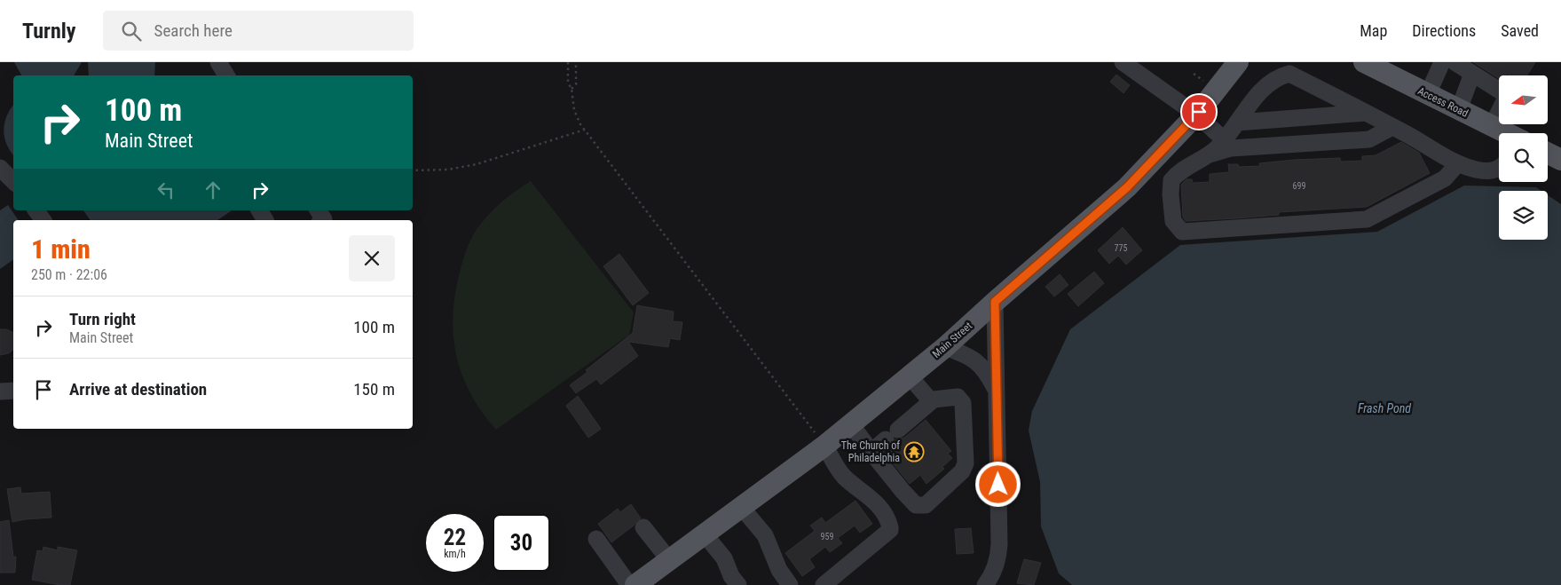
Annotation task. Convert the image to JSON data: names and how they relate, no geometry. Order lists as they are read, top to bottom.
{
  "streets": {
    "main road": ["Access Road", "Main Street"]
  },
  "water": ["Frash Pond"],
  "places": {
    "temple": ["The Church of Philadelphia"]
  },
  "house_numbers": ["699", "775", "959"],
  "north": "left",
  "page": {
    "header": "Turnly",
    "search": "Search here",
    "nav": ["Map", "Directions", "Saved"],
    "turn": ["100 m", "Main Street"],
    "heading": ["1 min", "250 m · 22:06"],
    "list": [
      {
        "name": "Turn right",
        "note": "Main Street",
        "value": "100 m"
      },
      {
        "name": "Arrive at destination",
        "value": "150 m"
      }
    ],
    "speed": "22 km/h",
    "limit": "30"
  }
}
